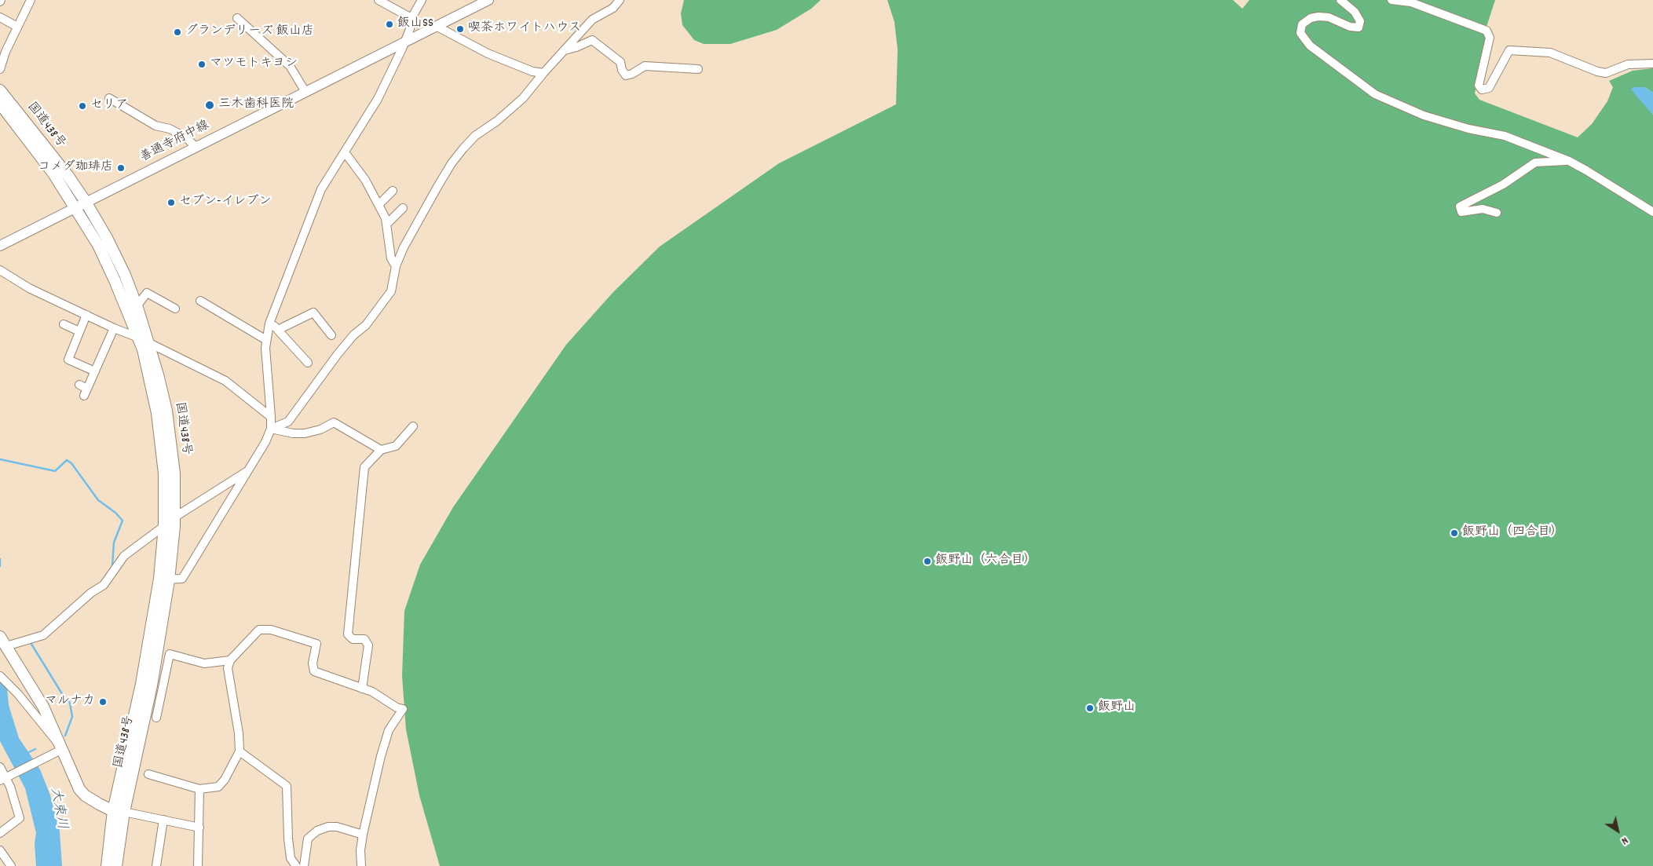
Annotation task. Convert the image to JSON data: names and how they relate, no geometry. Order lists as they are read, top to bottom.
{
  "streets": {
    "highway": ["国道438号"],
    "main road": ["善通寺府中線"]
  },
  "crossings": [
    ["国道438号", "善通寺府中線"]
  ],
  "water": ["大束川"],
  "places": [
    "飯山SS",
    "喫茶ホワイトハウス",
    "グランデリーズ 飯山店",
    "マツモトキヨシ",
    "三木歯科医院",
    "セリア",
    "コメダ珈琲店",
    "セブン-イレブン",
    "飯野山（四合目）",
    "飯野山（六合目）",
    "マルナカ",
    "飯野山"
  ],
  "north": "bottom right"
}
